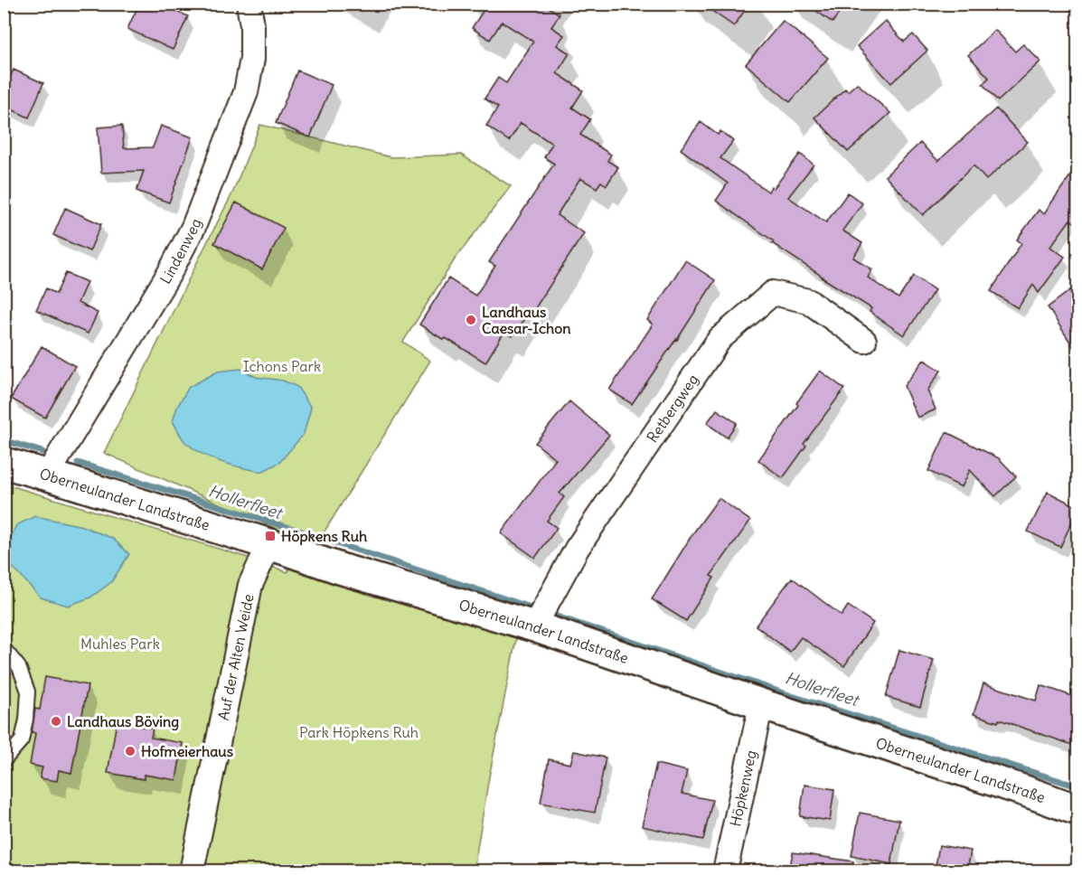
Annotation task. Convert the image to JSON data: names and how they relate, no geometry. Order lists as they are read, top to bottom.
{
  "streets": {
    "street": [
      "Lindenweg",
      "Retbergweg",
      "Oberneulander Landstraße",
      "Auf der Alten Weide",
      "Höpkenweg"
    ]
  },
  "crossings": [
    ["Lindenweg", "Oberneulander Landstraße"],
    ["Retbergweg", "Oberneulander Landstraße"],
    ["Oberneulander Landstraße", "Auf der Alten Weide"],
    ["Oberneulander Landstraße", "Höpkenweg"]
  ],
  "water": ["Hollerfleet"],
  "parks": ["Ichons Park", "Muhles Park", "Park Höpkens Ruh"],
  "places": {
    "other": ["Landhaus Caesar-Ichon", "Landhaus Böving", "Hofmeierhaus"],
    "transit": ["Höpkens Ruh"]
  }
}
